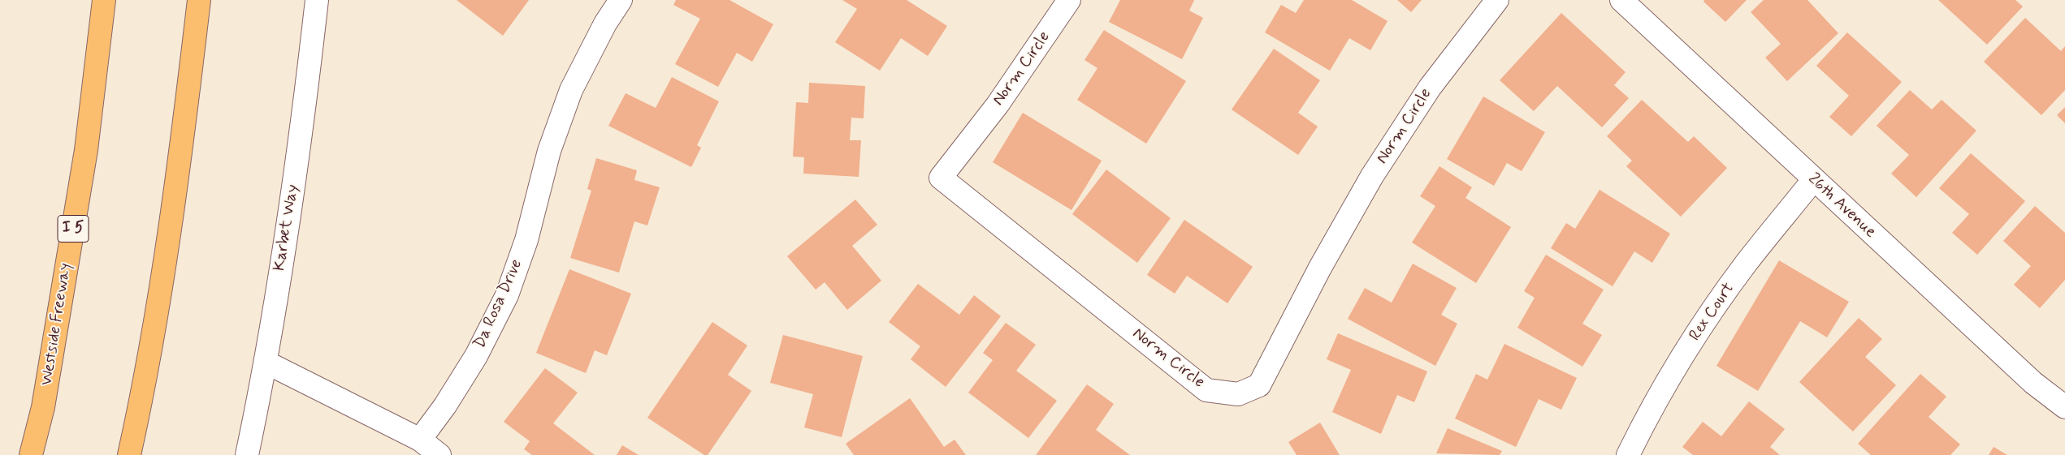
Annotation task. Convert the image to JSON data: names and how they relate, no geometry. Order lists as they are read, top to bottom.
{
  "streets": {
    "highway": ["I 5", "Westside Freeway"],
    "street": [
      "Norm Circle",
      "26th Avenue",
      "Karbet Way",
      "Da Rosa Drive",
      "Rex Court"
    ]
  },
  "crossings": [
    ["26th Avenue", "Rex Court"]
  ]
}
